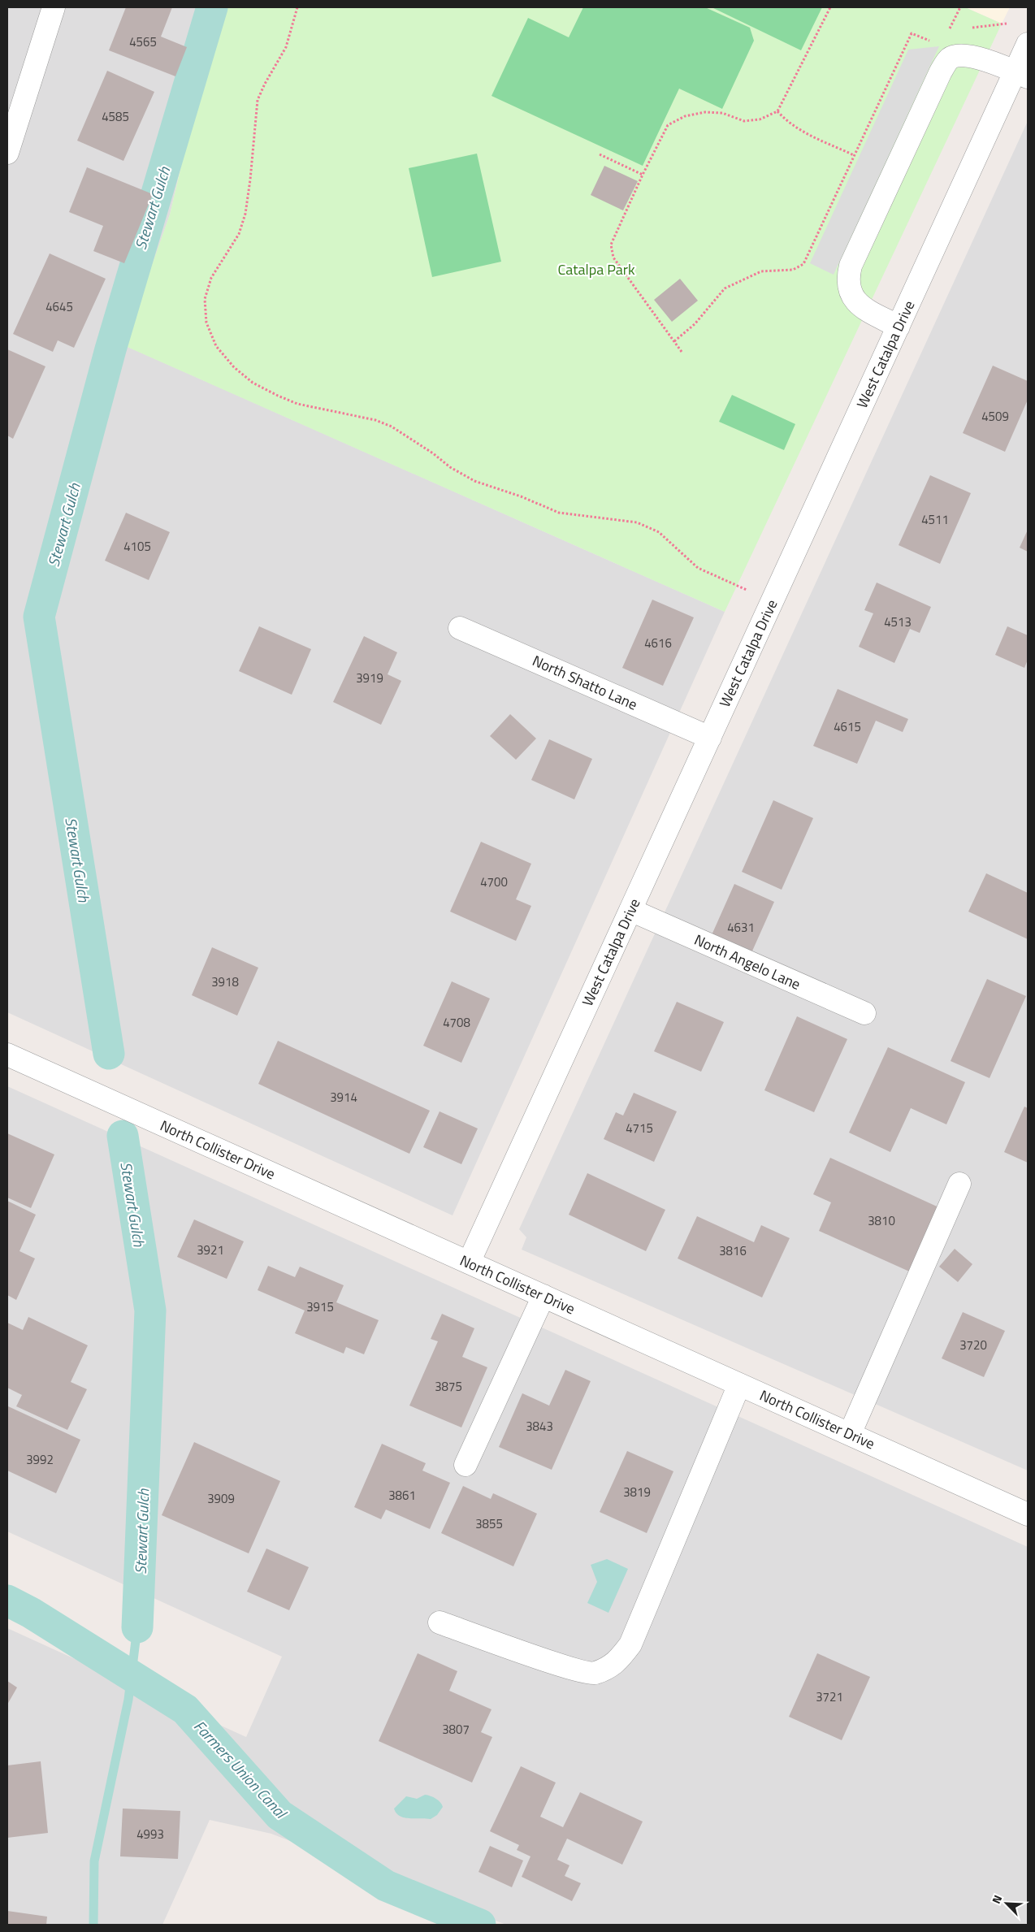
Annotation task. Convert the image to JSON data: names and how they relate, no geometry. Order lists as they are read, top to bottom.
{
  "streets": {
    "street": [
      "West Catalpa Drive",
      "North Shatto Lane",
      "North Angelo Lane",
      "North Collister Drive"
    ]
  },
  "crossings": [
    ["West Catalpa Drive", "North Shatto Lane"],
    ["West Catalpa Drive", "North Angelo Lane"],
    ["West Catalpa Drive", "North Collister Drive"]
  ],
  "water": ["Stewart Gulch", "Farmers Union Canal"],
  "parks": ["Catalpa Park"],
  "house_numbers": [
    "4565",
    "4585",
    "4645",
    "4509",
    "4511",
    "4105",
    "4513",
    "4616",
    "3919",
    "4615",
    "4700",
    "4631",
    "3918",
    "4708",
    "3914",
    "4715",
    "3810",
    "3921",
    "3816",
    "3915",
    "3720",
    "3875",
    "3843",
    "3992",
    "3819",
    "3861",
    "3909",
    "3855",
    "3721",
    "3807",
    "4993"
  ],
  "north": "top left"
}
